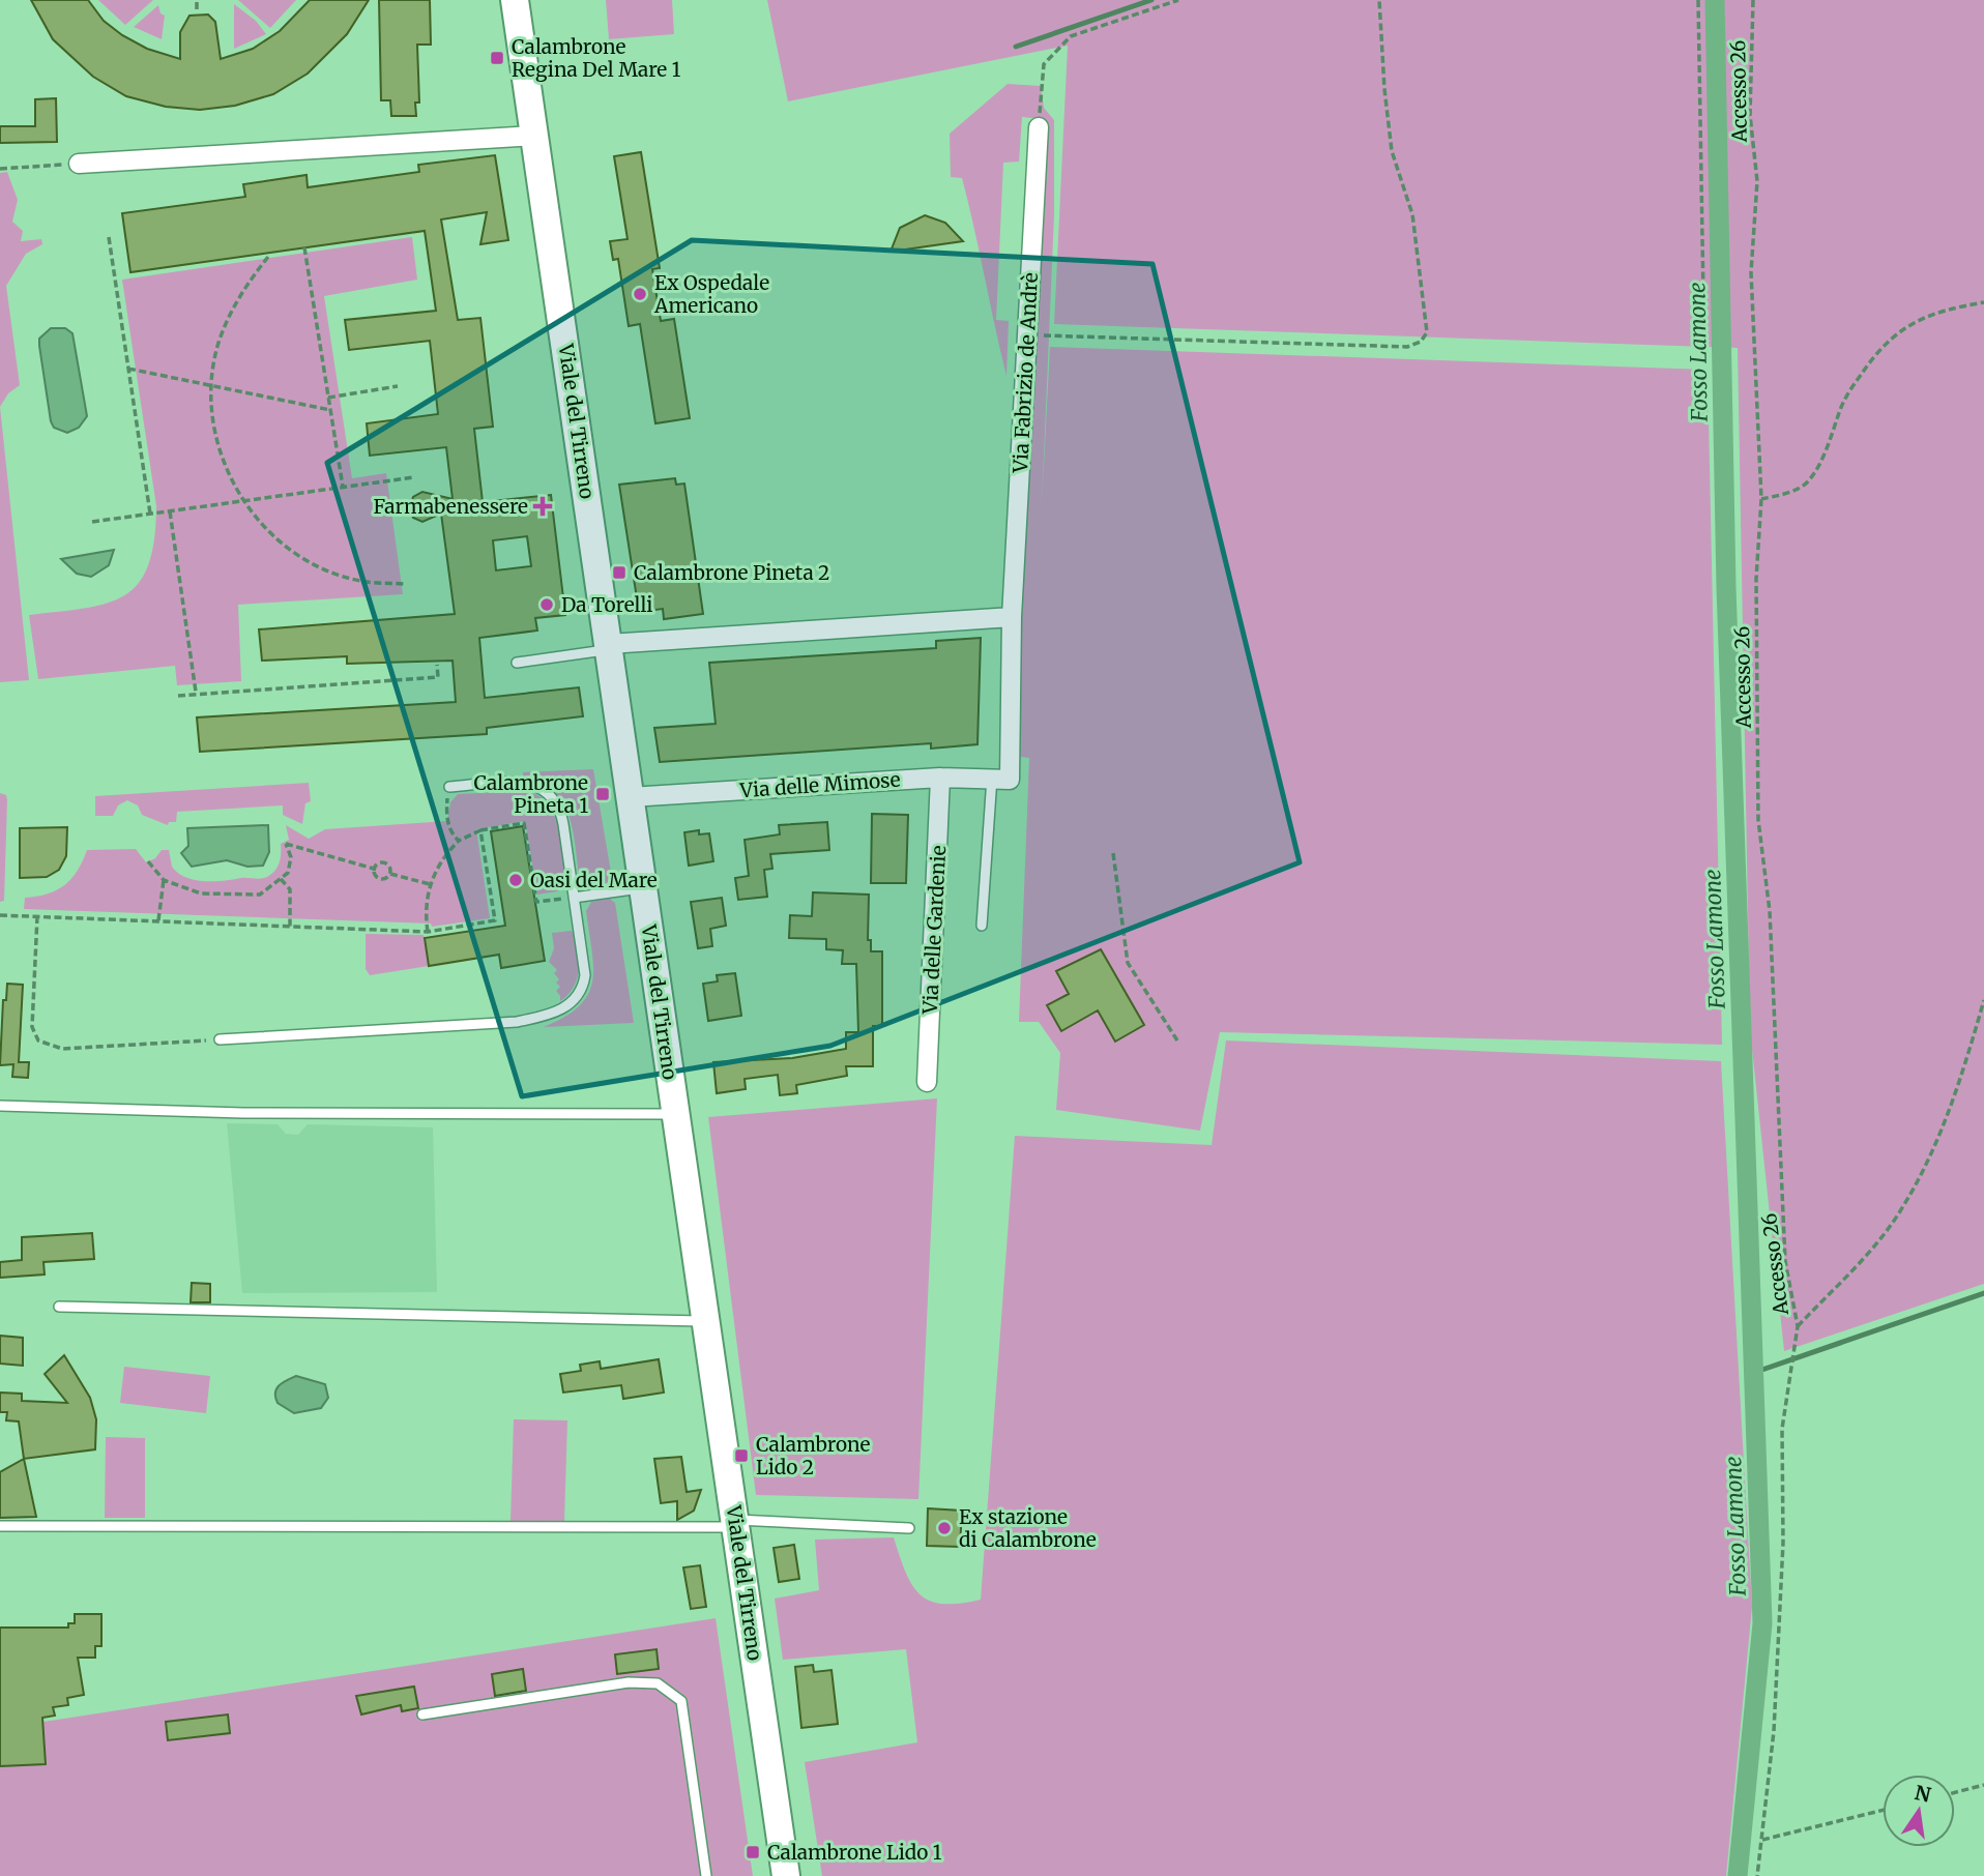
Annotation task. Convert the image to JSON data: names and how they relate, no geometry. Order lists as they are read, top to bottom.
{
  "streets": {
    "main road": ["Viale del Tirreno"],
    "street": ["Via Fabrizio de Andrè", "Via delle Mimose", "Via delle Gardenie"],
    "path": ["Accesso 26"]
  },
  "crossings": [
    ["Via Fabrizio de Andrè", "Via delle Mimose"],
    ["Viale del Tirreno", "Via delle Mimose"],
    ["Via delle Mimose", "Via delle Gardenie"]
  ],
  "water": ["Fosso Lamone"],
  "places": {
    "transit": [
      "Calambrone Regina Del Mare 1",
      "Calambrone Pineta 2",
      "Calambrone Pineta 1",
      "Calambrone Lido 2",
      "Calambrone Lido 1"
    ],
    "other": [
      "Ex Ospedale Americano",
      "Da Torelli",
      "Oasi del Mare",
      "Ex stazione di Calambrone"
    ],
    "health": ["Farmabenessere"]
  },
  "north": "top"
}
